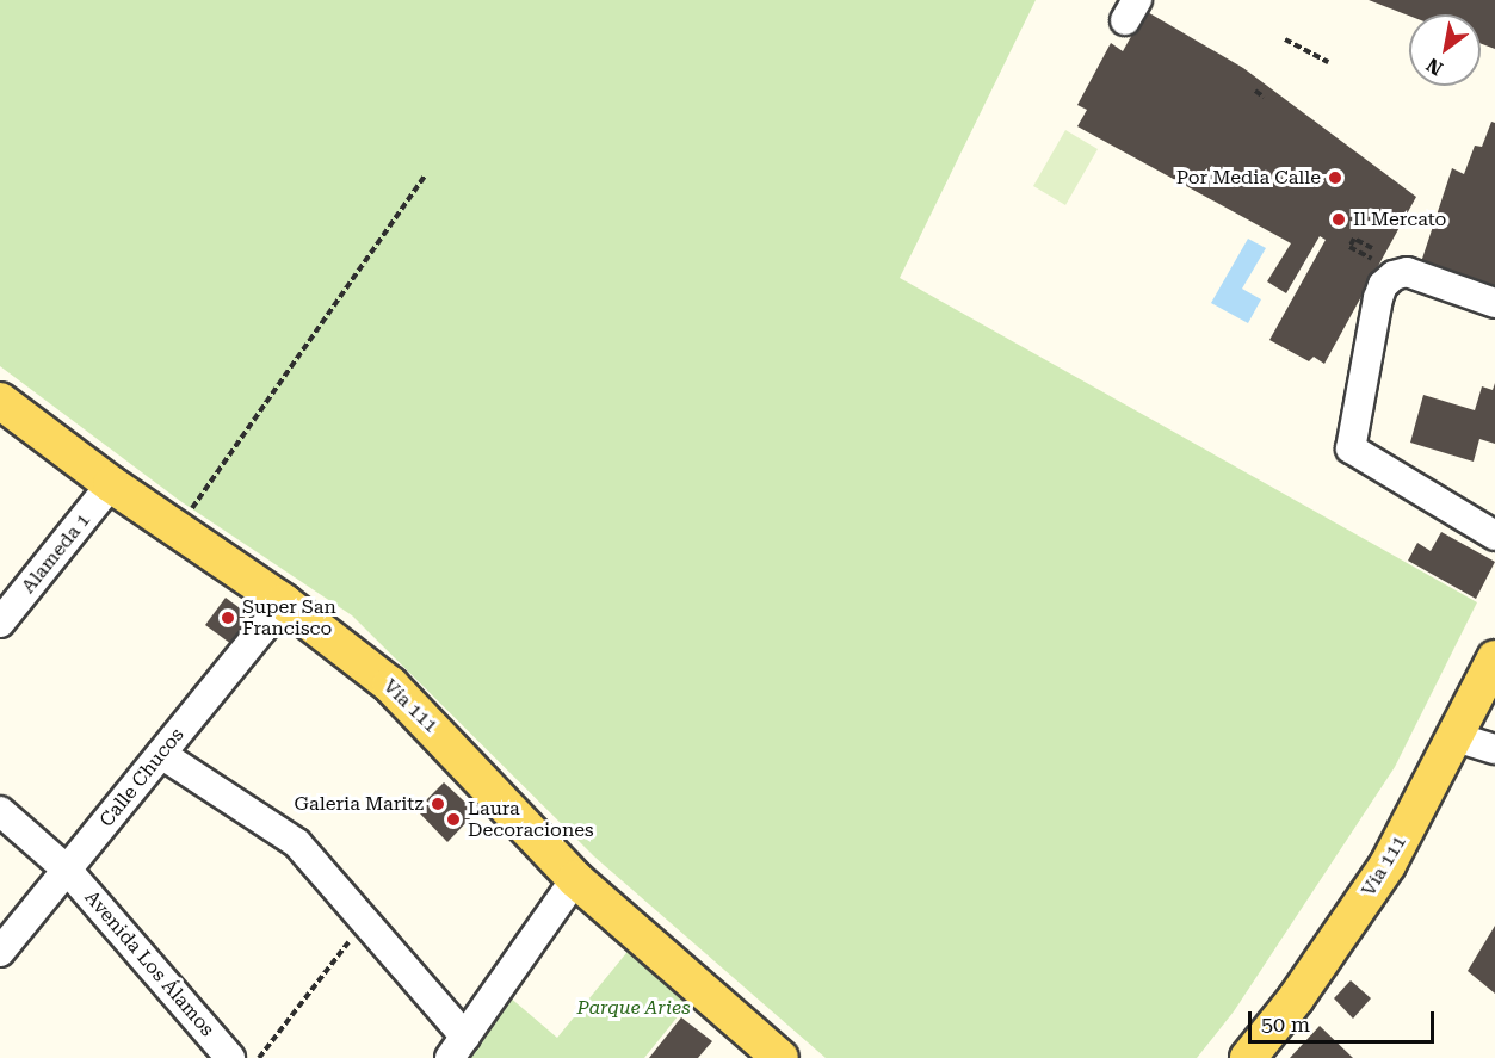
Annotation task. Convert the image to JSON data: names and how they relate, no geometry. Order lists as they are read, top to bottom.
{
  "streets": {
    "main road": ["Vía 111"],
    "street": ["Alameda 1", "Calle Chucos", "Avenida Los Álamos"]
  },
  "crossings": [
    ["Alameda 1", "Vía 111"],
    ["Vía 111", "Calle Chucos"],
    ["Calle Chucos", "Avenida Los Álamos"]
  ],
  "parks": ["Parque Aries"],
  "places": [
    "Por Media Calle",
    "Il Mercato",
    "Super San Francisco",
    "Galeria Maritz",
    "Laura Decoraciones"
  ],
  "scale_bar": "50 m",
  "north": "bottom left"
}
